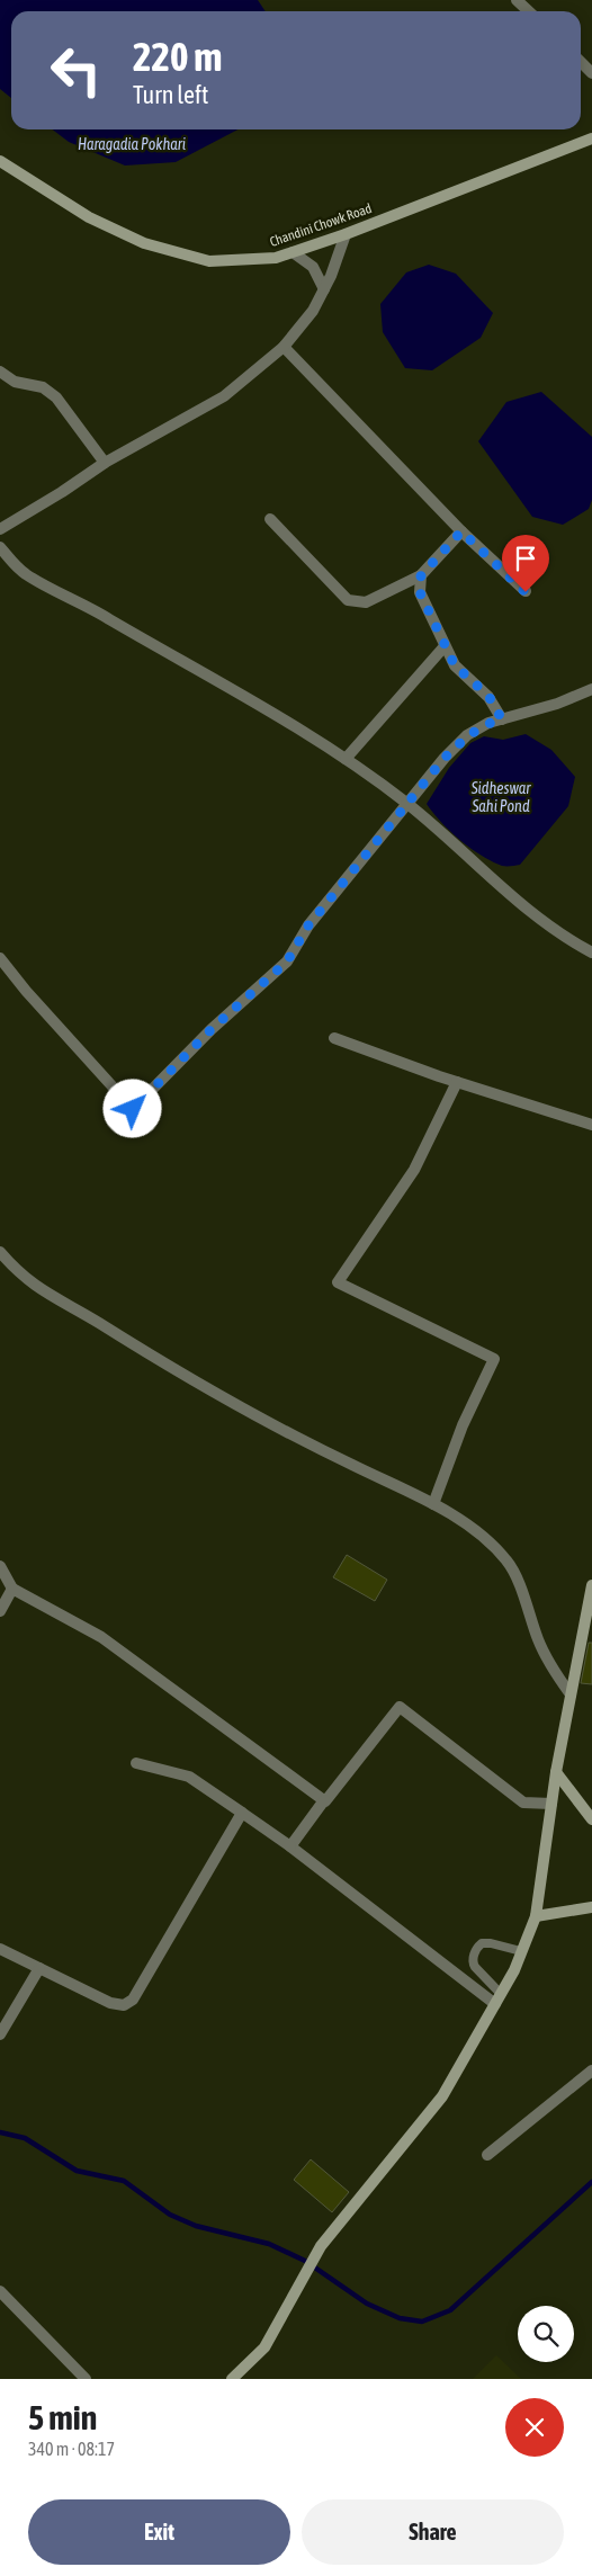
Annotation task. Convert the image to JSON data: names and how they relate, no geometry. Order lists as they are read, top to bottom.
{
  "streets": {
    "main road": ["Chandini Chowk Road"]
  },
  "water": ["Haragadia Pokhari", "Sidheswar Sahi Pond"],
  "page": {
    "turn": ["220 m", "Turn left"],
    "heading": ["5 min", "340 m · 08:17"],
    "buttons": ["Exit", "Share"]
  }
}
